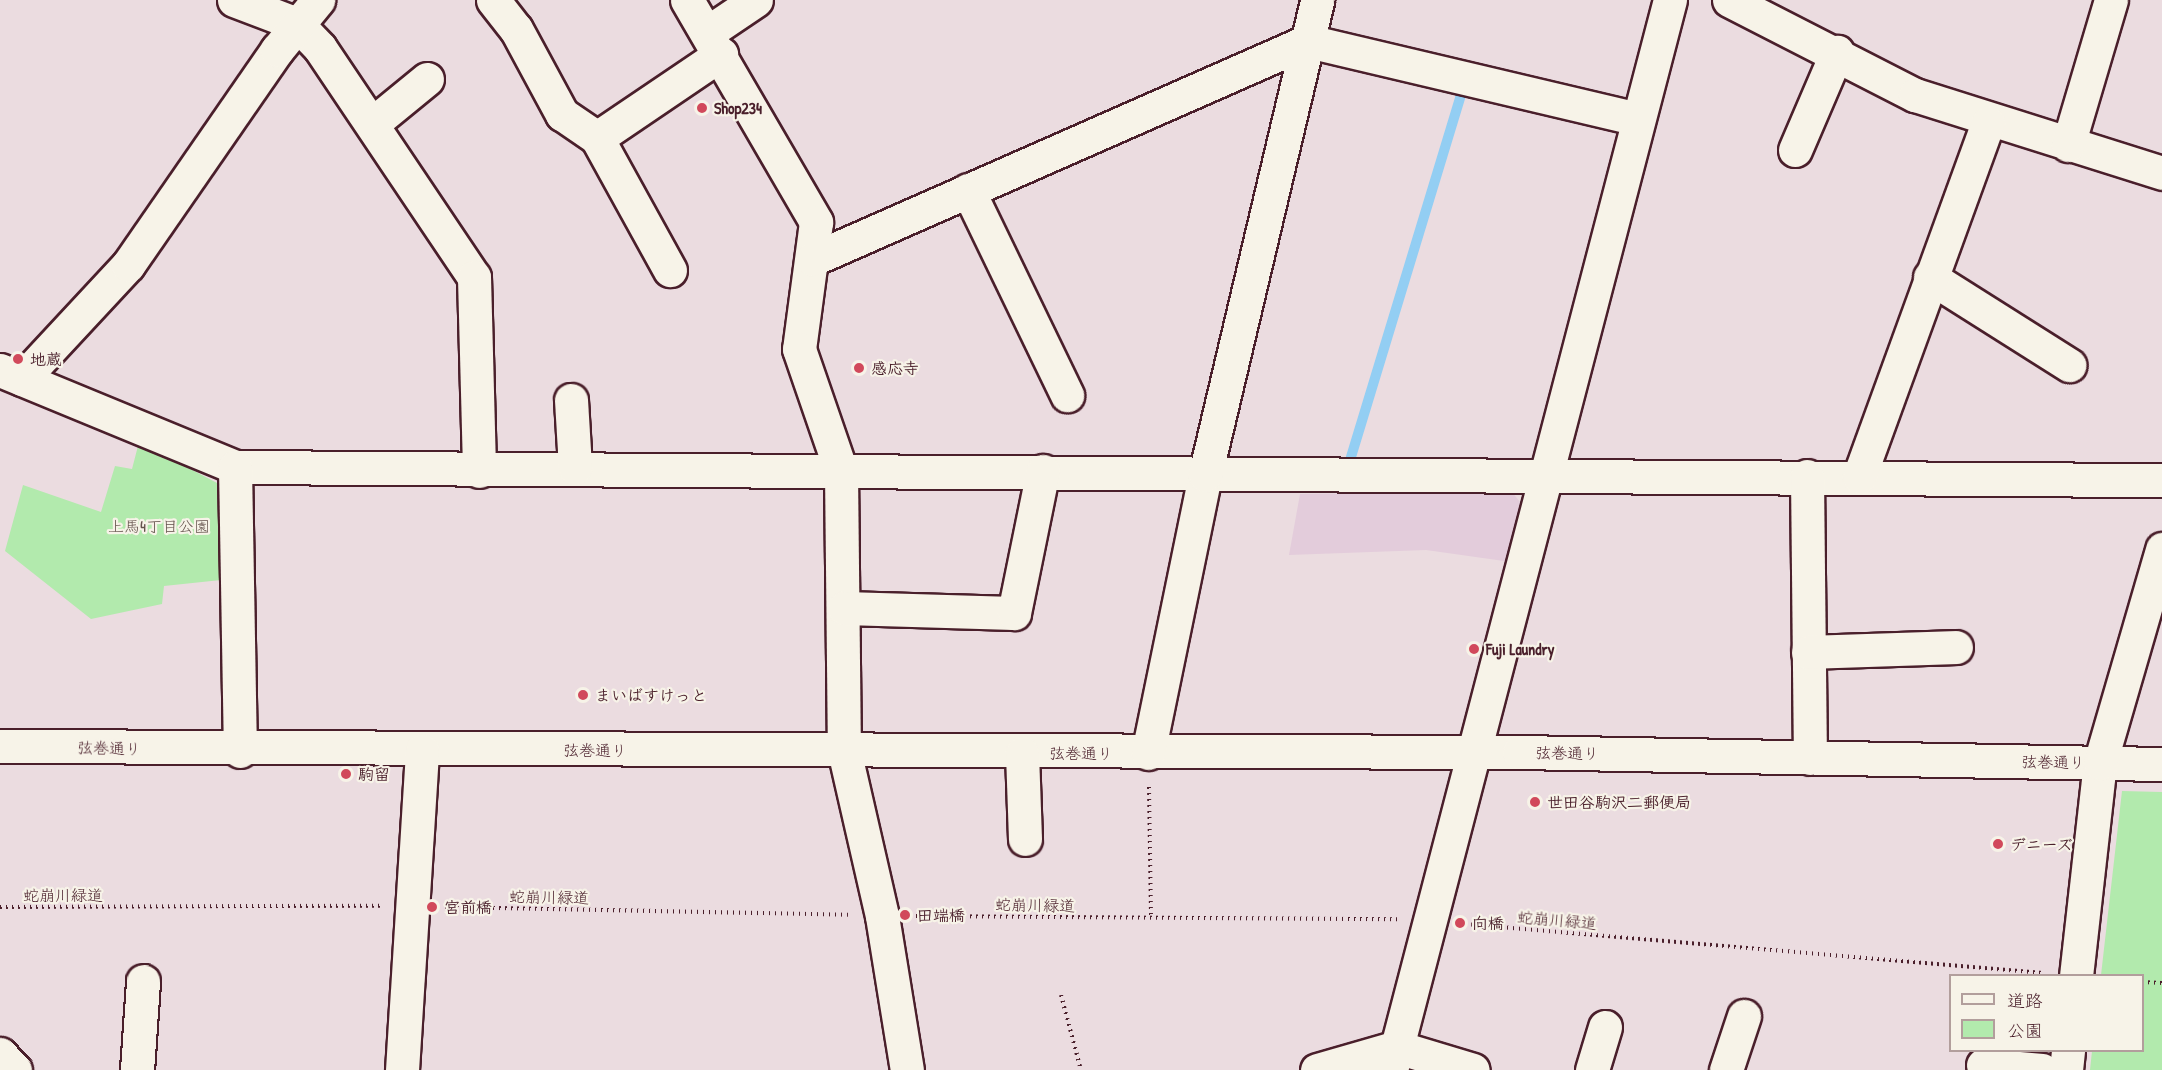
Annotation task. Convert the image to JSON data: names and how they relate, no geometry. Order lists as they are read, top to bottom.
{
  "streets": {
    "street": ["弦巻通り"],
    "path": ["蛇崩川緑道"]
  },
  "parks": ["上馬4丁目公園"],
  "places": [
    "Shop234",
    "地蔵",
    "感応寺",
    "Fuji Laundry",
    "まいばすけっと",
    "駒留",
    "世田谷駒沢二郵便局",
    "デニーズ",
    "宮前橋",
    "田端橋",
    "向橋"
  ],
  "legend": ["道路", "公園"]
}
